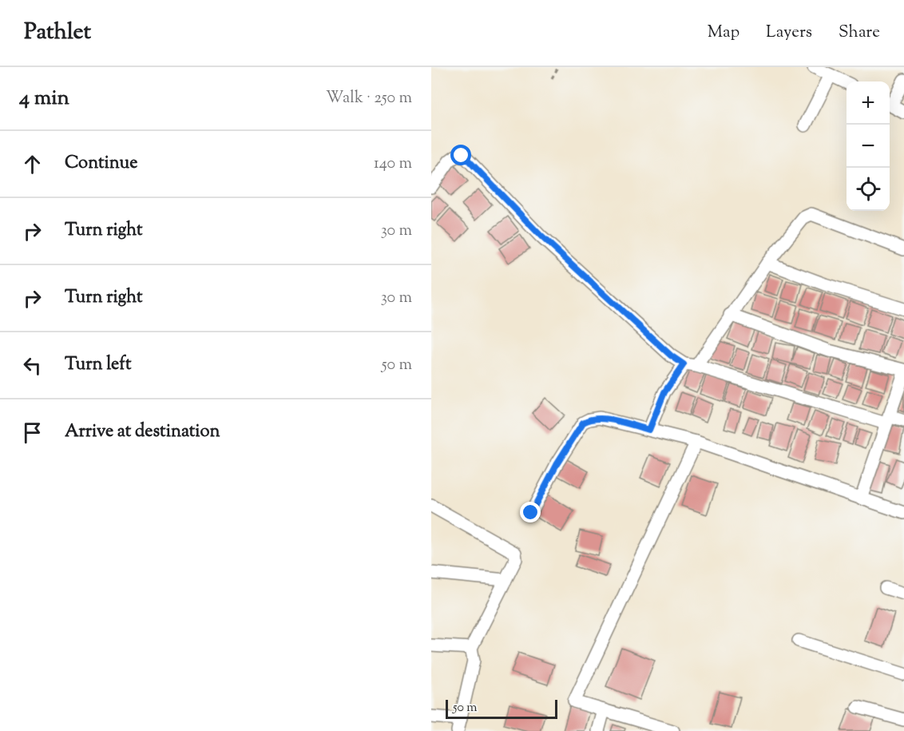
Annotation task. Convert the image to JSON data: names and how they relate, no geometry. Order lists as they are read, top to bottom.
{
  "scale_bar": "50 m",
  "page": {
    "header": "Pathlet",
    "nav": ["Map", "Layers", "Share"],
    "heading": ["4 min", "Walk · 250 m"],
    "map_buttons": ["+", "−"],
    "list": [
      ["Continue", "140 m"],
      ["Turn right", "30 m"],
      ["Turn right", "30 m"],
      ["Turn left", "50 m"],
      "Arrive at destination"
    ],
    "scale": "50 m"
  }
}
